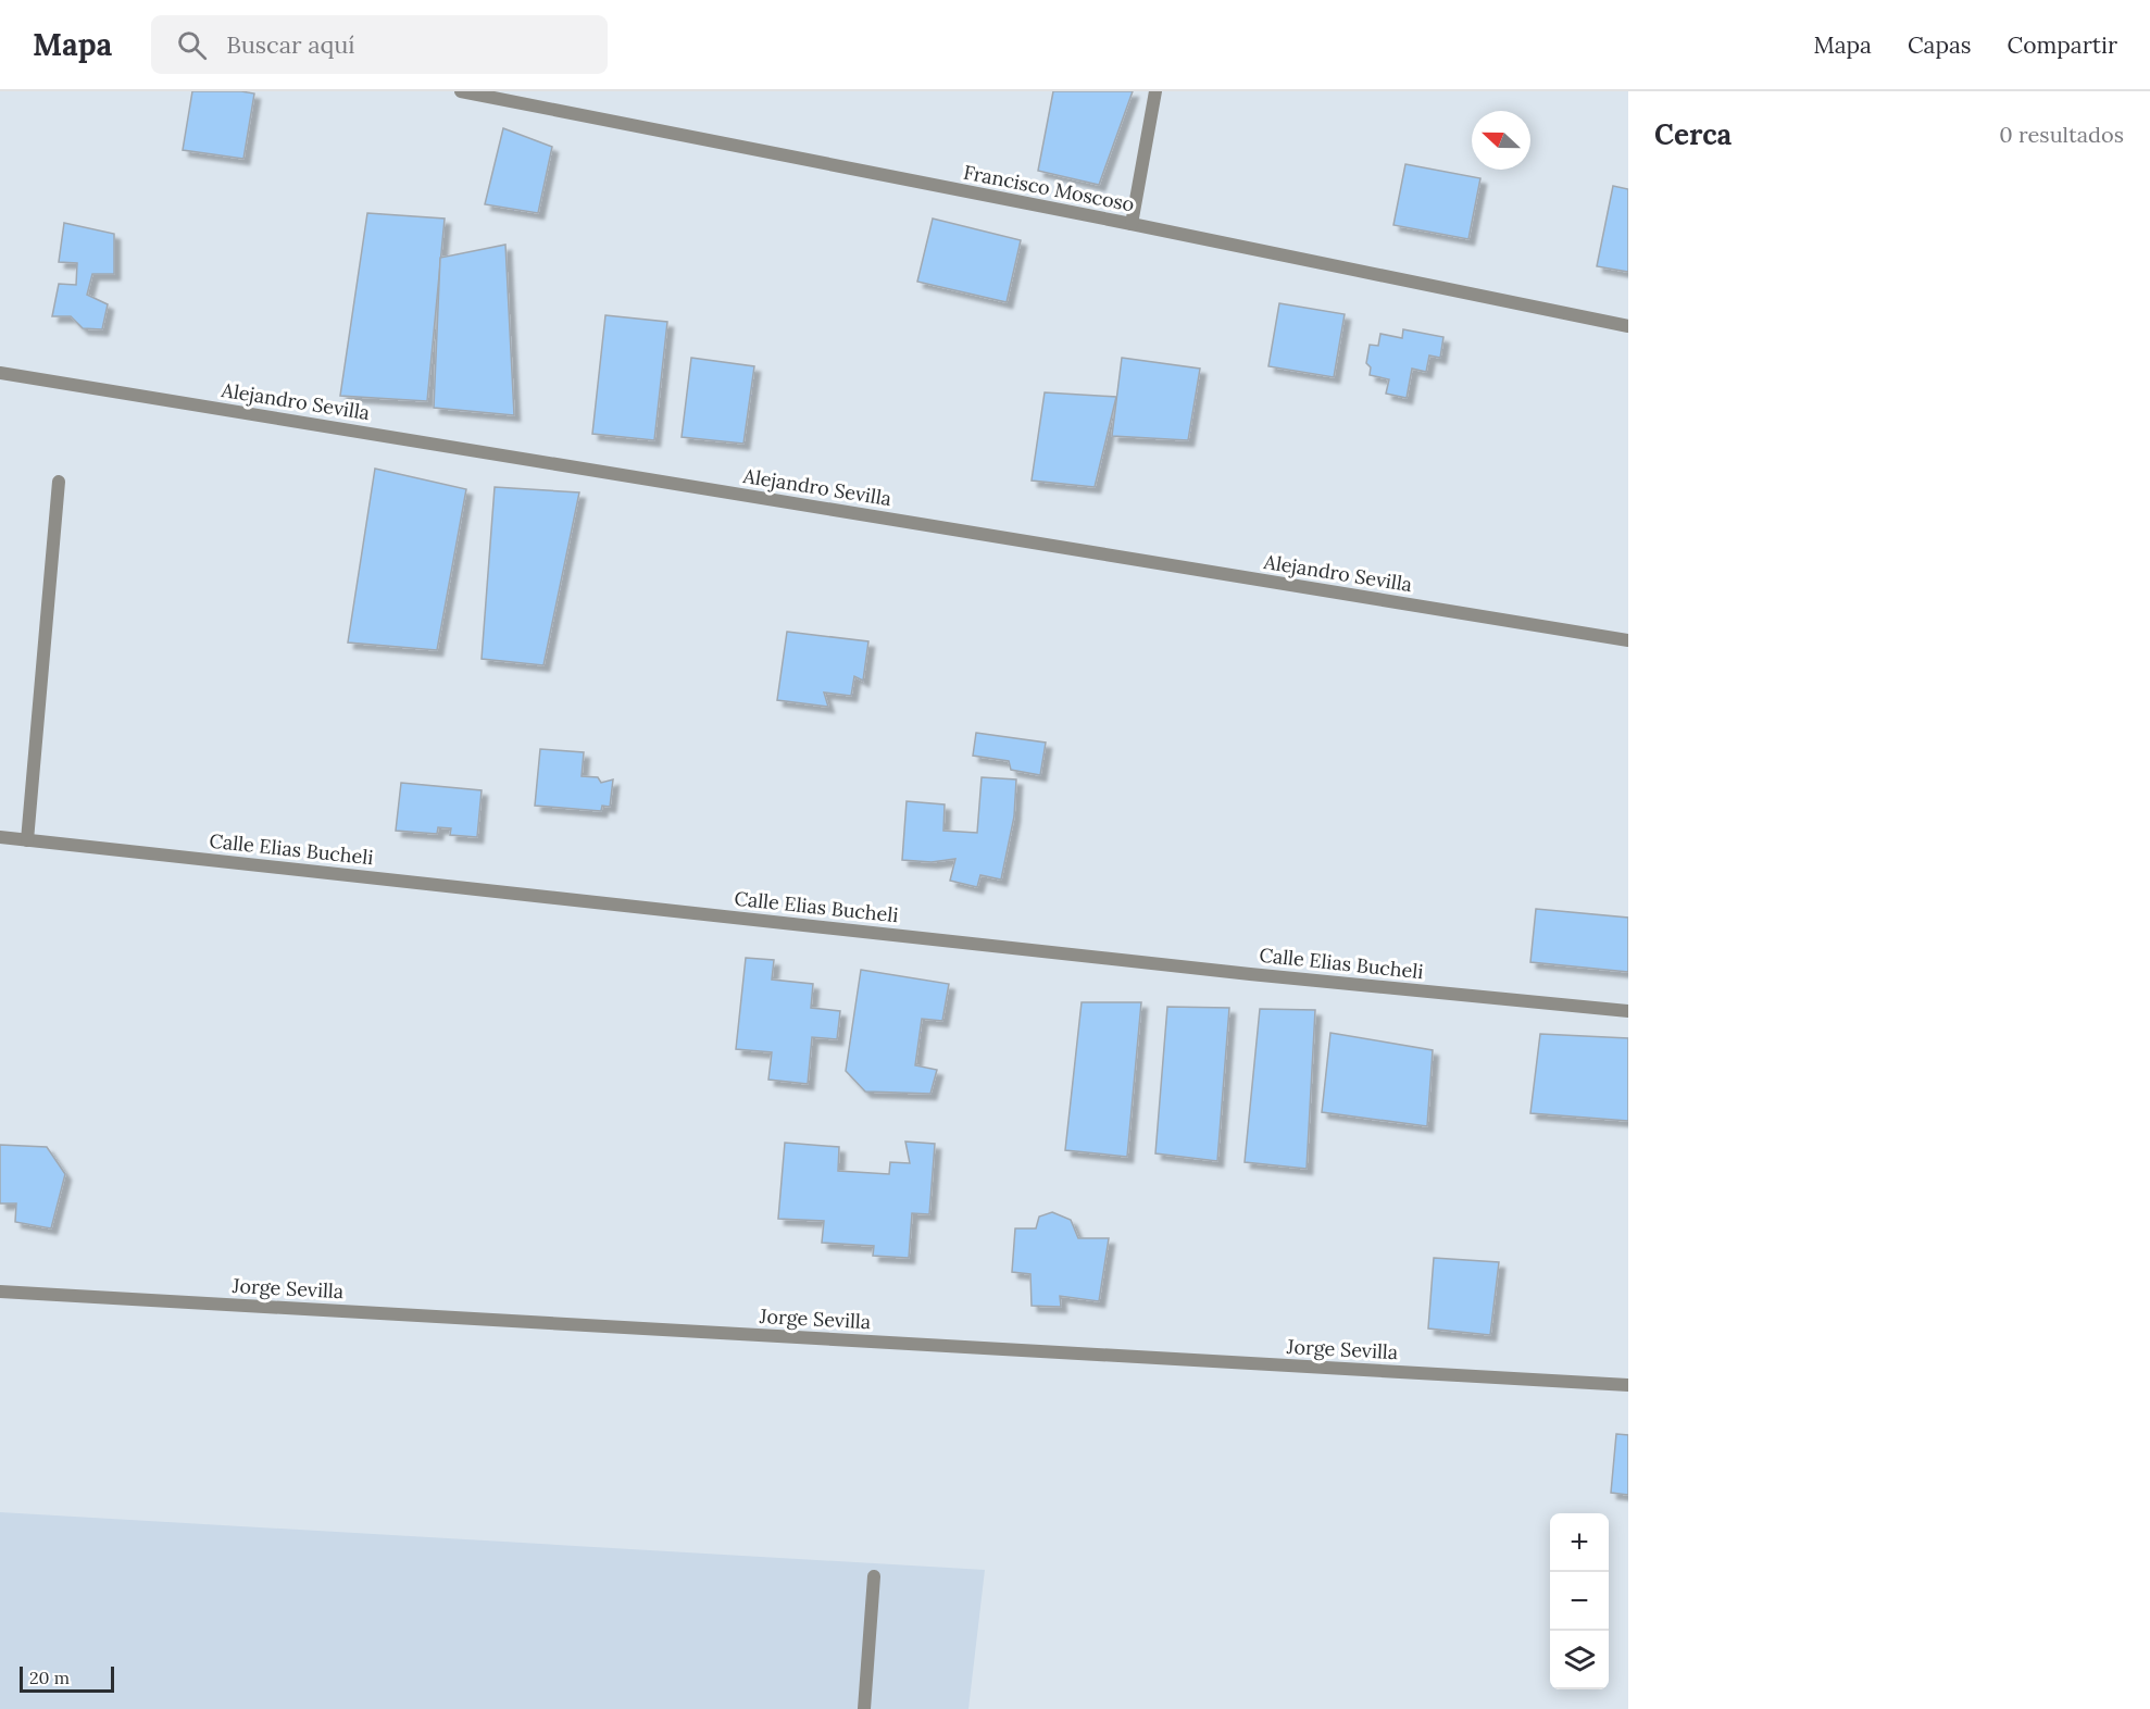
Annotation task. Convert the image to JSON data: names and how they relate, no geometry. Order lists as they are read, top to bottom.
{
  "streets": {
    "street": [
      "Francisco Moscoso",
      "Alejandro Sevilla",
      "Calle Elias Bucheli",
      "Jorge Sevilla"
    ]
  },
  "scale_bar": "20 m",
  "north": "left",
  "page": {
    "header": "Mapa",
    "search": "Buscar aquí",
    "nav": ["Mapa", "Capas", "Compartir"],
    "heading": ["Cerca", "0 resultados"],
    "map_buttons": ["+", "−"],
    "scale": "20 m"
  }
}
